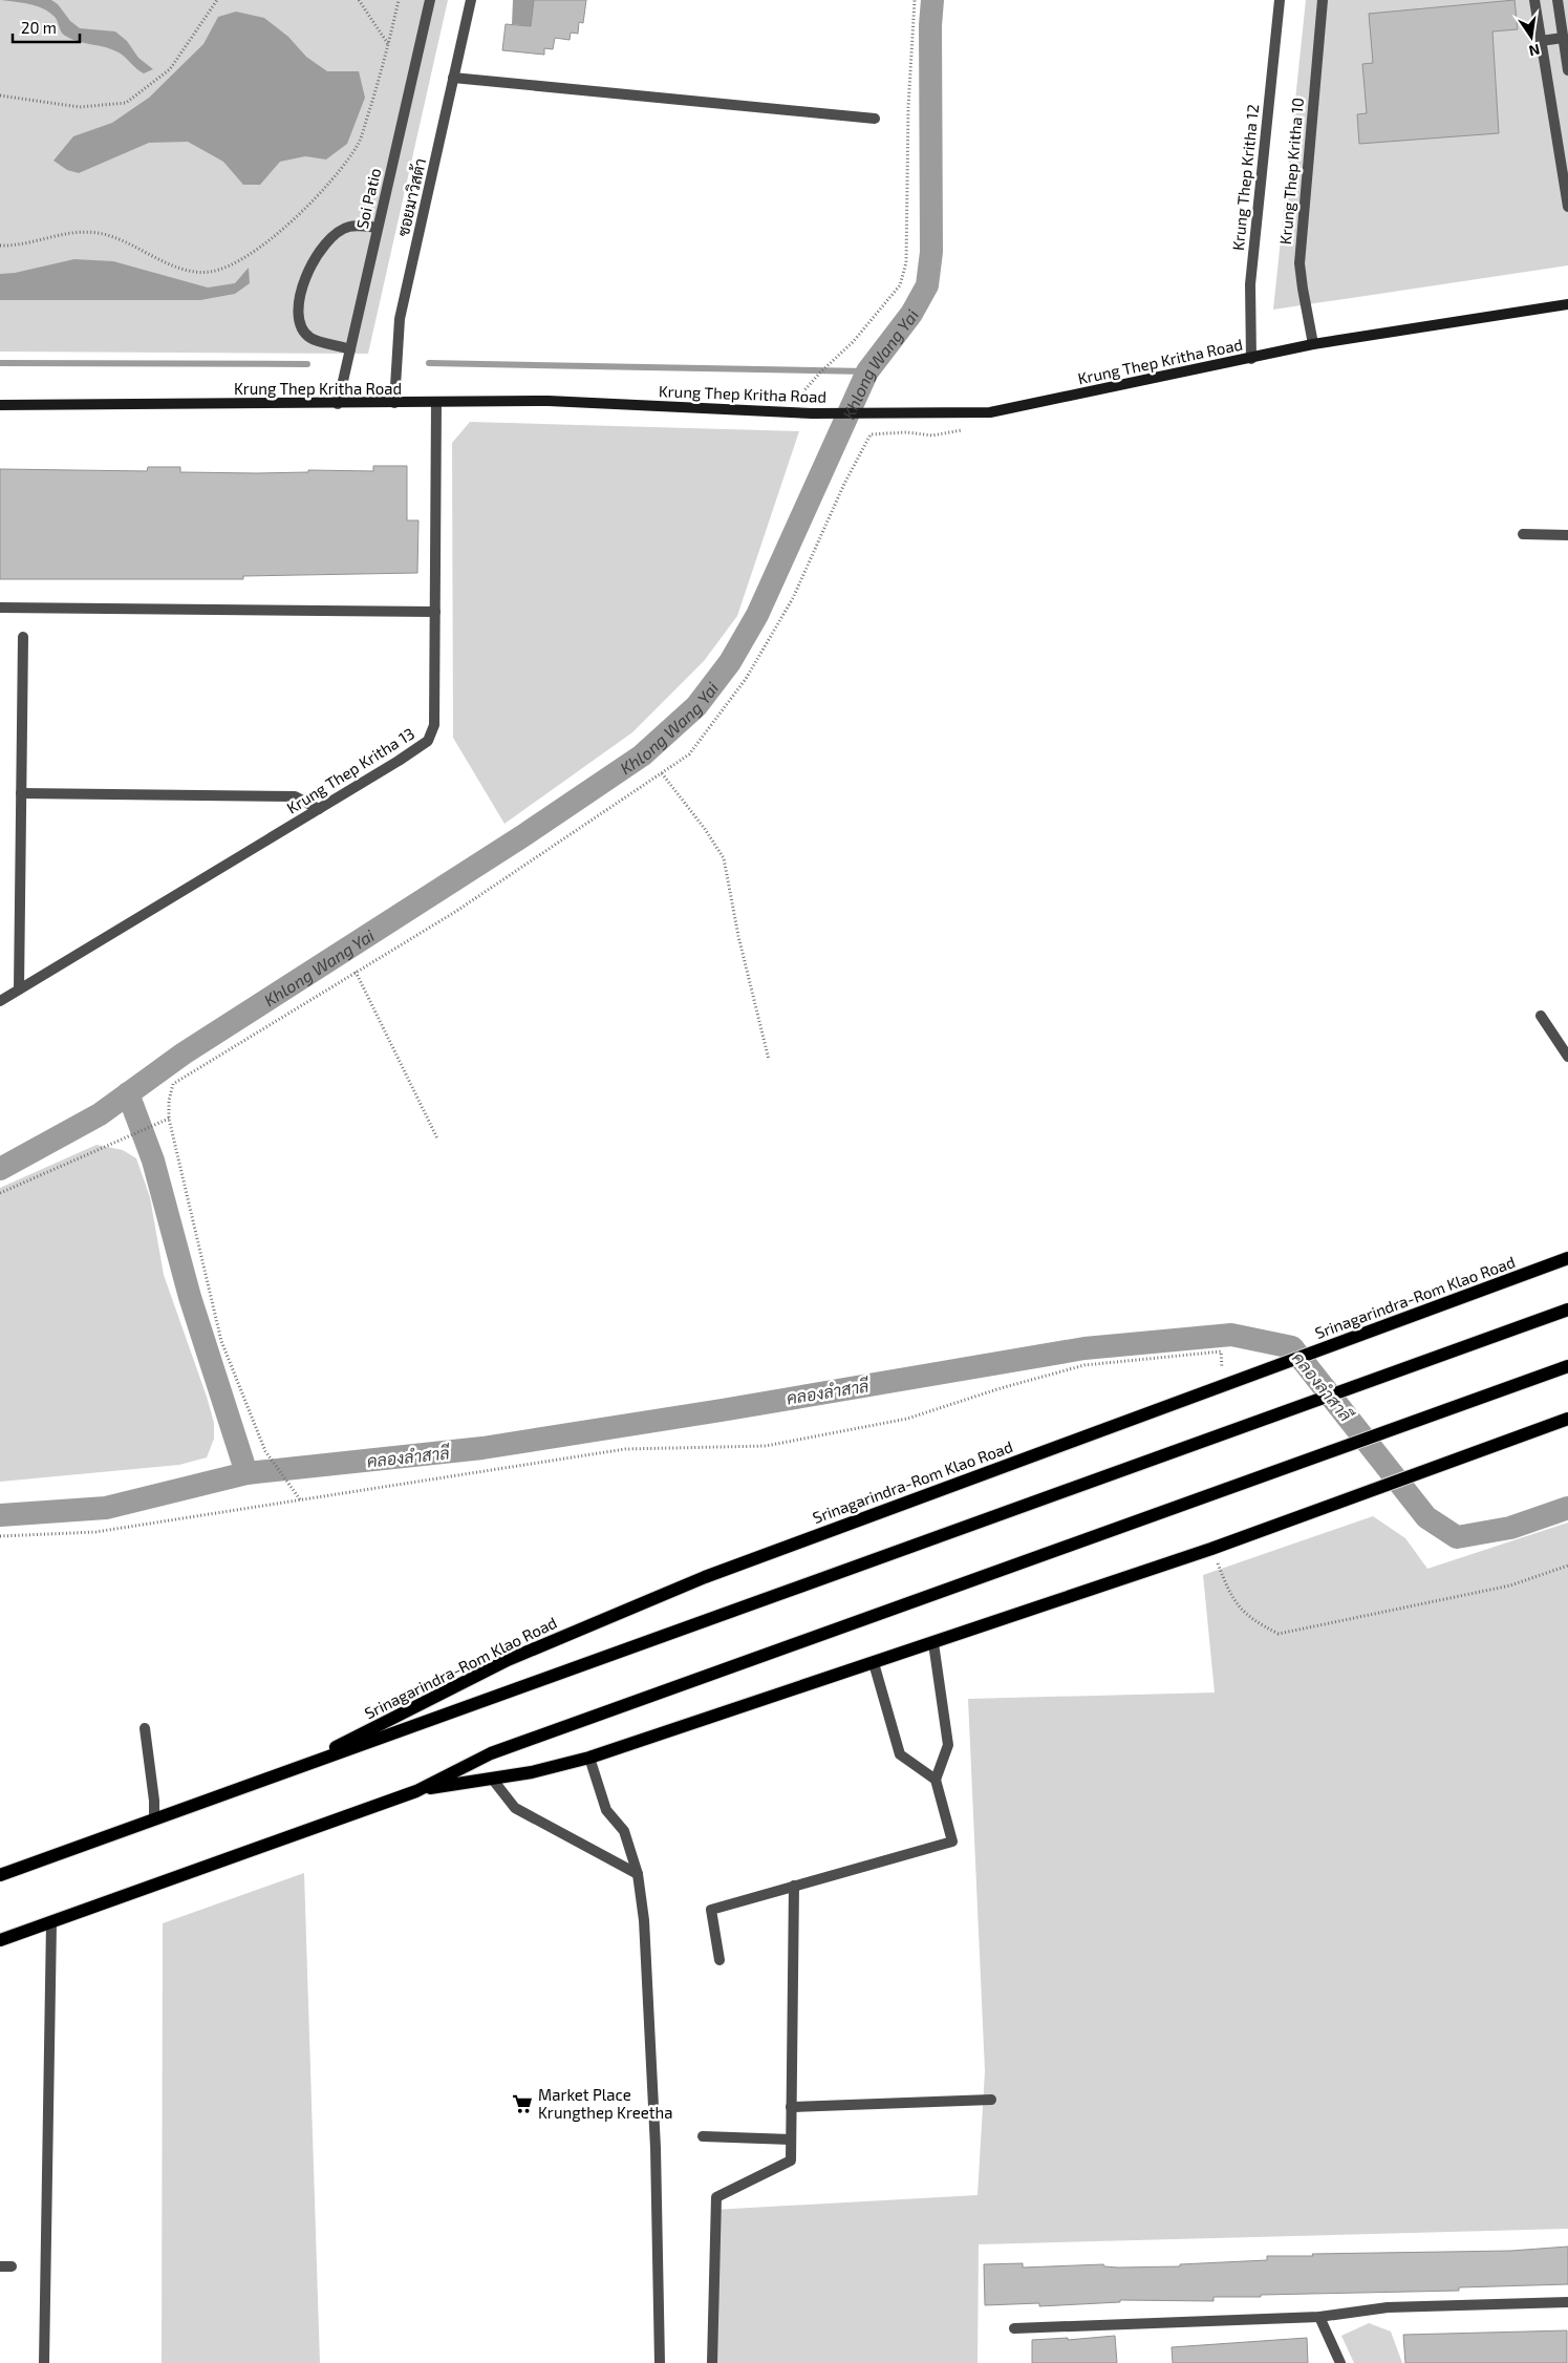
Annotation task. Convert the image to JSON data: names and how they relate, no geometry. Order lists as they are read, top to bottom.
{
  "streets": {
    "main road": ["Krung Thep Kritha Road", "Srinagarindra-Rom Klao Road"],
    "street": [
      "Krung Thep Kritha 10",
      "Krung Thep Kritha 12",
      "ซอยมาวิสต้า",
      "Soi Patio",
      "Krung Thep Kritha 13"
    ]
  },
  "crossings": [
    ["Krung Thep Kritha 10", "Krung Thep Kritha Road"],
    ["Krung Thep Kritha 12", "Krung Thep Kritha Road"],
    ["ซอยมาวิสต้า", "Krung Thep Kritha Road"],
    ["Soi Patio", "Krung Thep Kritha Road"],
    ["Krung Thep Kritha Road", "Krung Thep Kritha 13"]
  ],
  "water": ["Khlong Wang Yai", "คลองลำสาลี"],
  "places": {
    "supermarket": ["Market Place Krungthep Kreetha"]
  },
  "scale_bar": "20 m",
  "north": "bottom"
}
